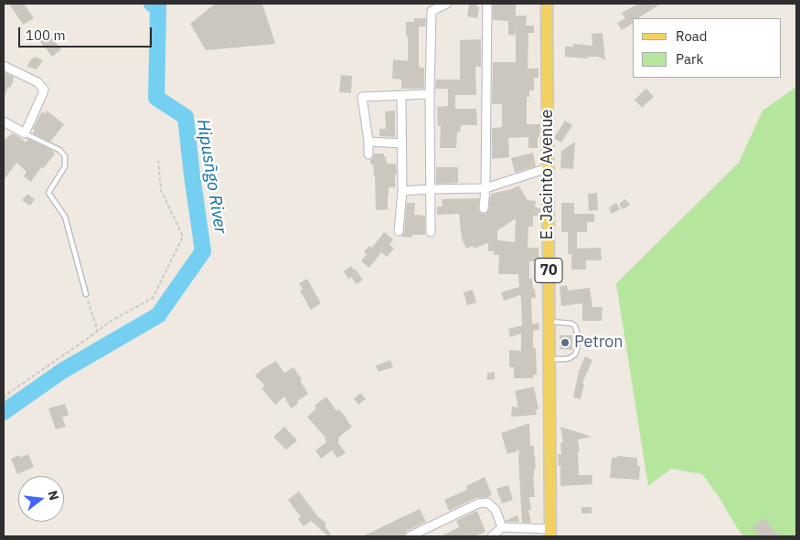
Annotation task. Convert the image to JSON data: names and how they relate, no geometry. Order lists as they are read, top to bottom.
{
  "streets": {
    "main road": ["E. Jacinto Avenue", "70"]
  },
  "water": ["Hipusñgo River"],
  "places": ["Petron"],
  "legend": ["Road", "Park"],
  "scale_bar": "100 m",
  "north": "right"
}
